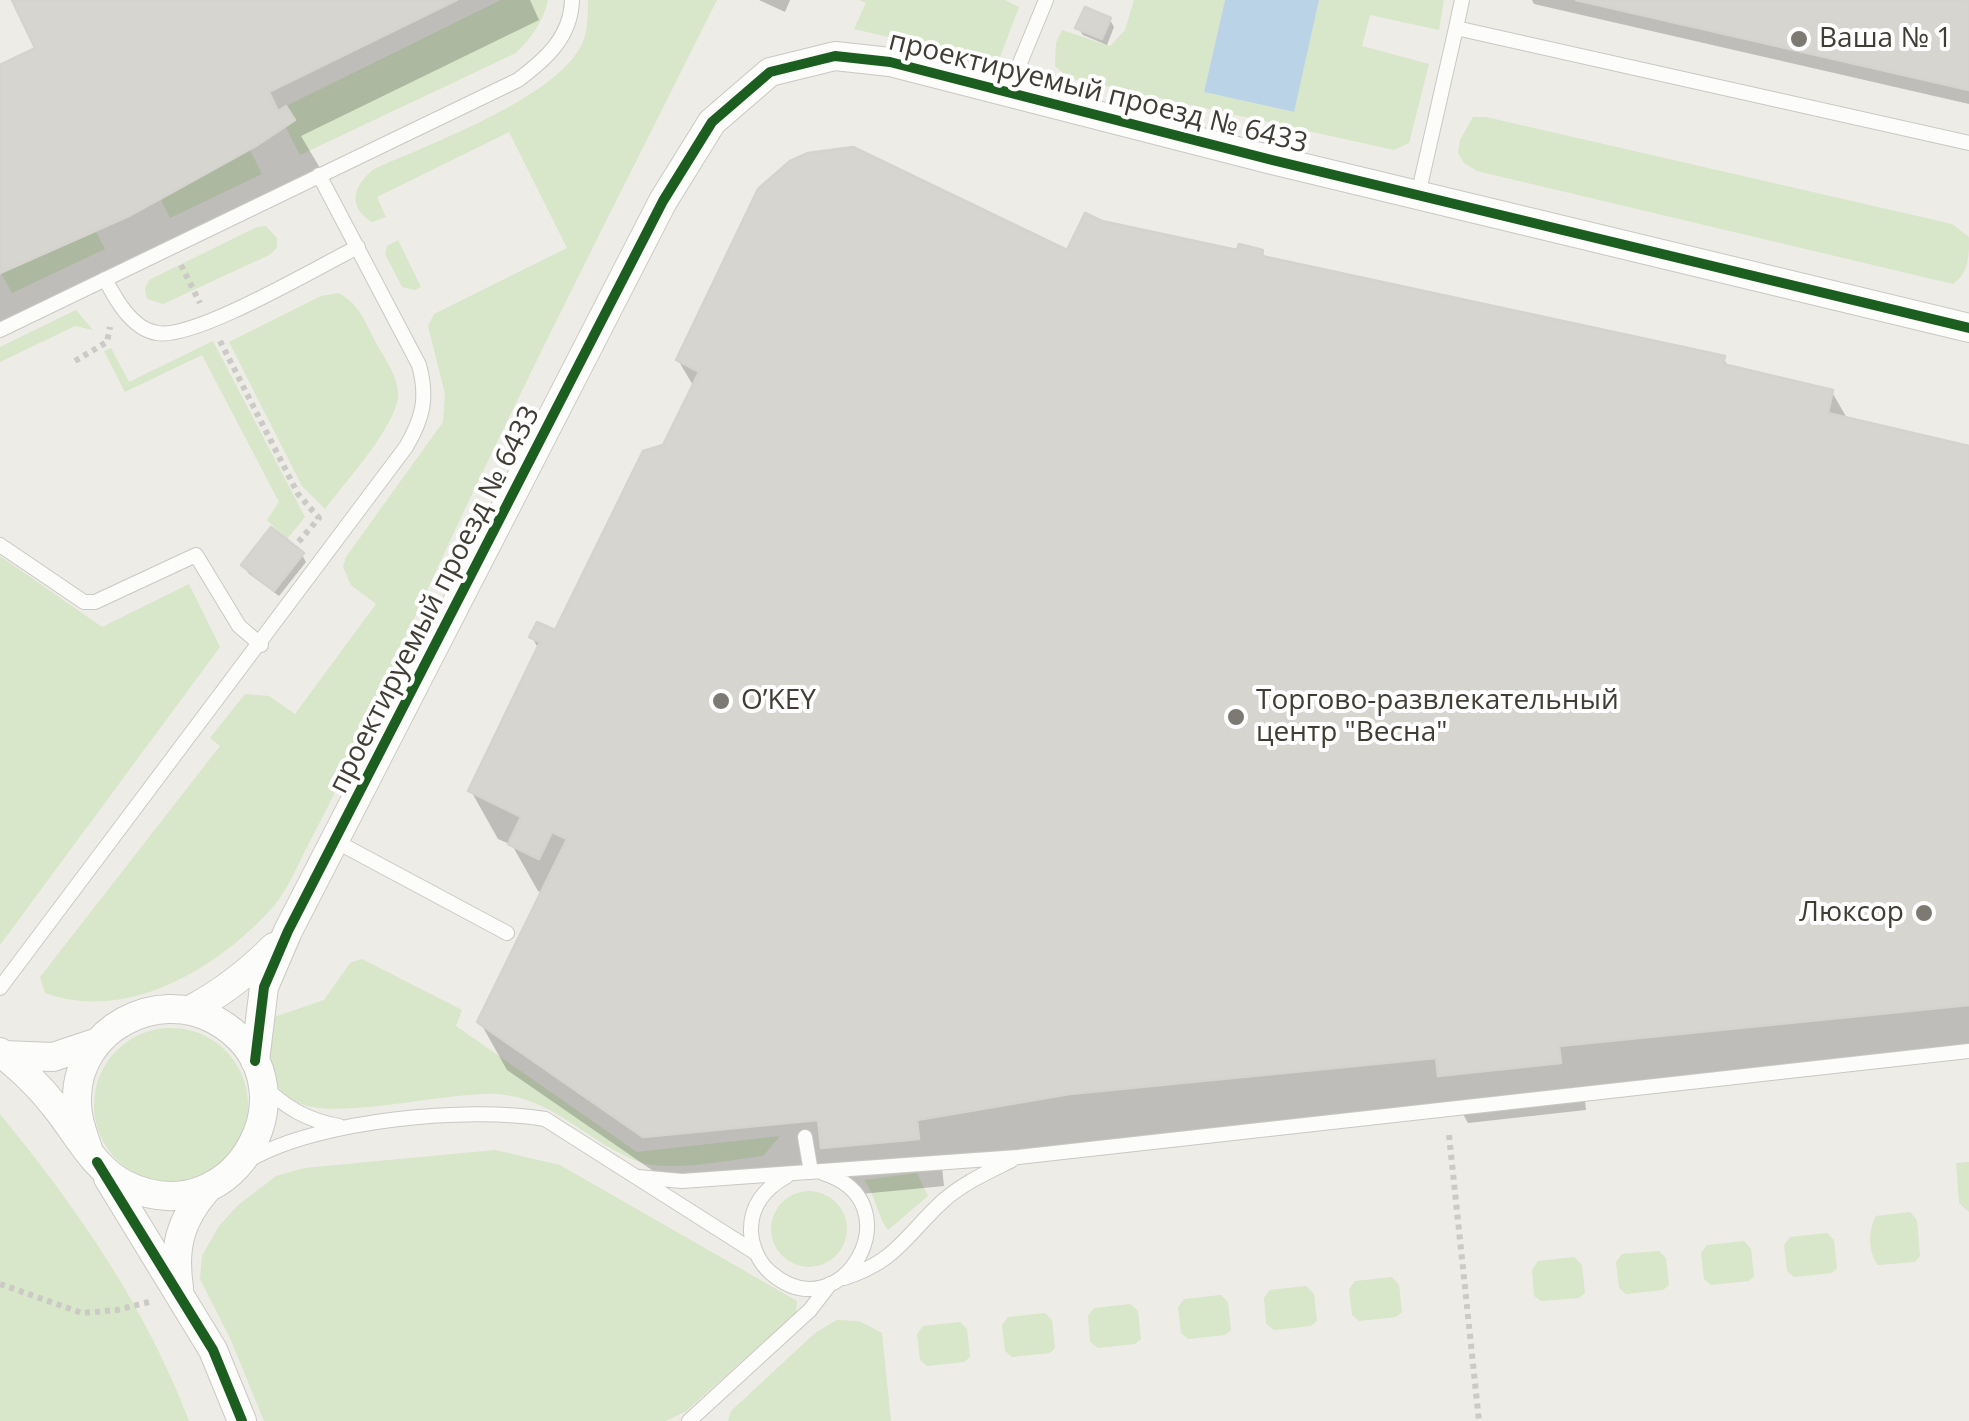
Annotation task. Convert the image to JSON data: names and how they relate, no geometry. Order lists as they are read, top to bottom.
{
  "streets": {
    "street": ["проектируемый проезд № 6433"]
  },
  "places": [
    "Ваша № 1",
    "O’KEY",
    "Торгово-развлекательный центр \"Весна\"",
    "Люксор"
  ]
}
